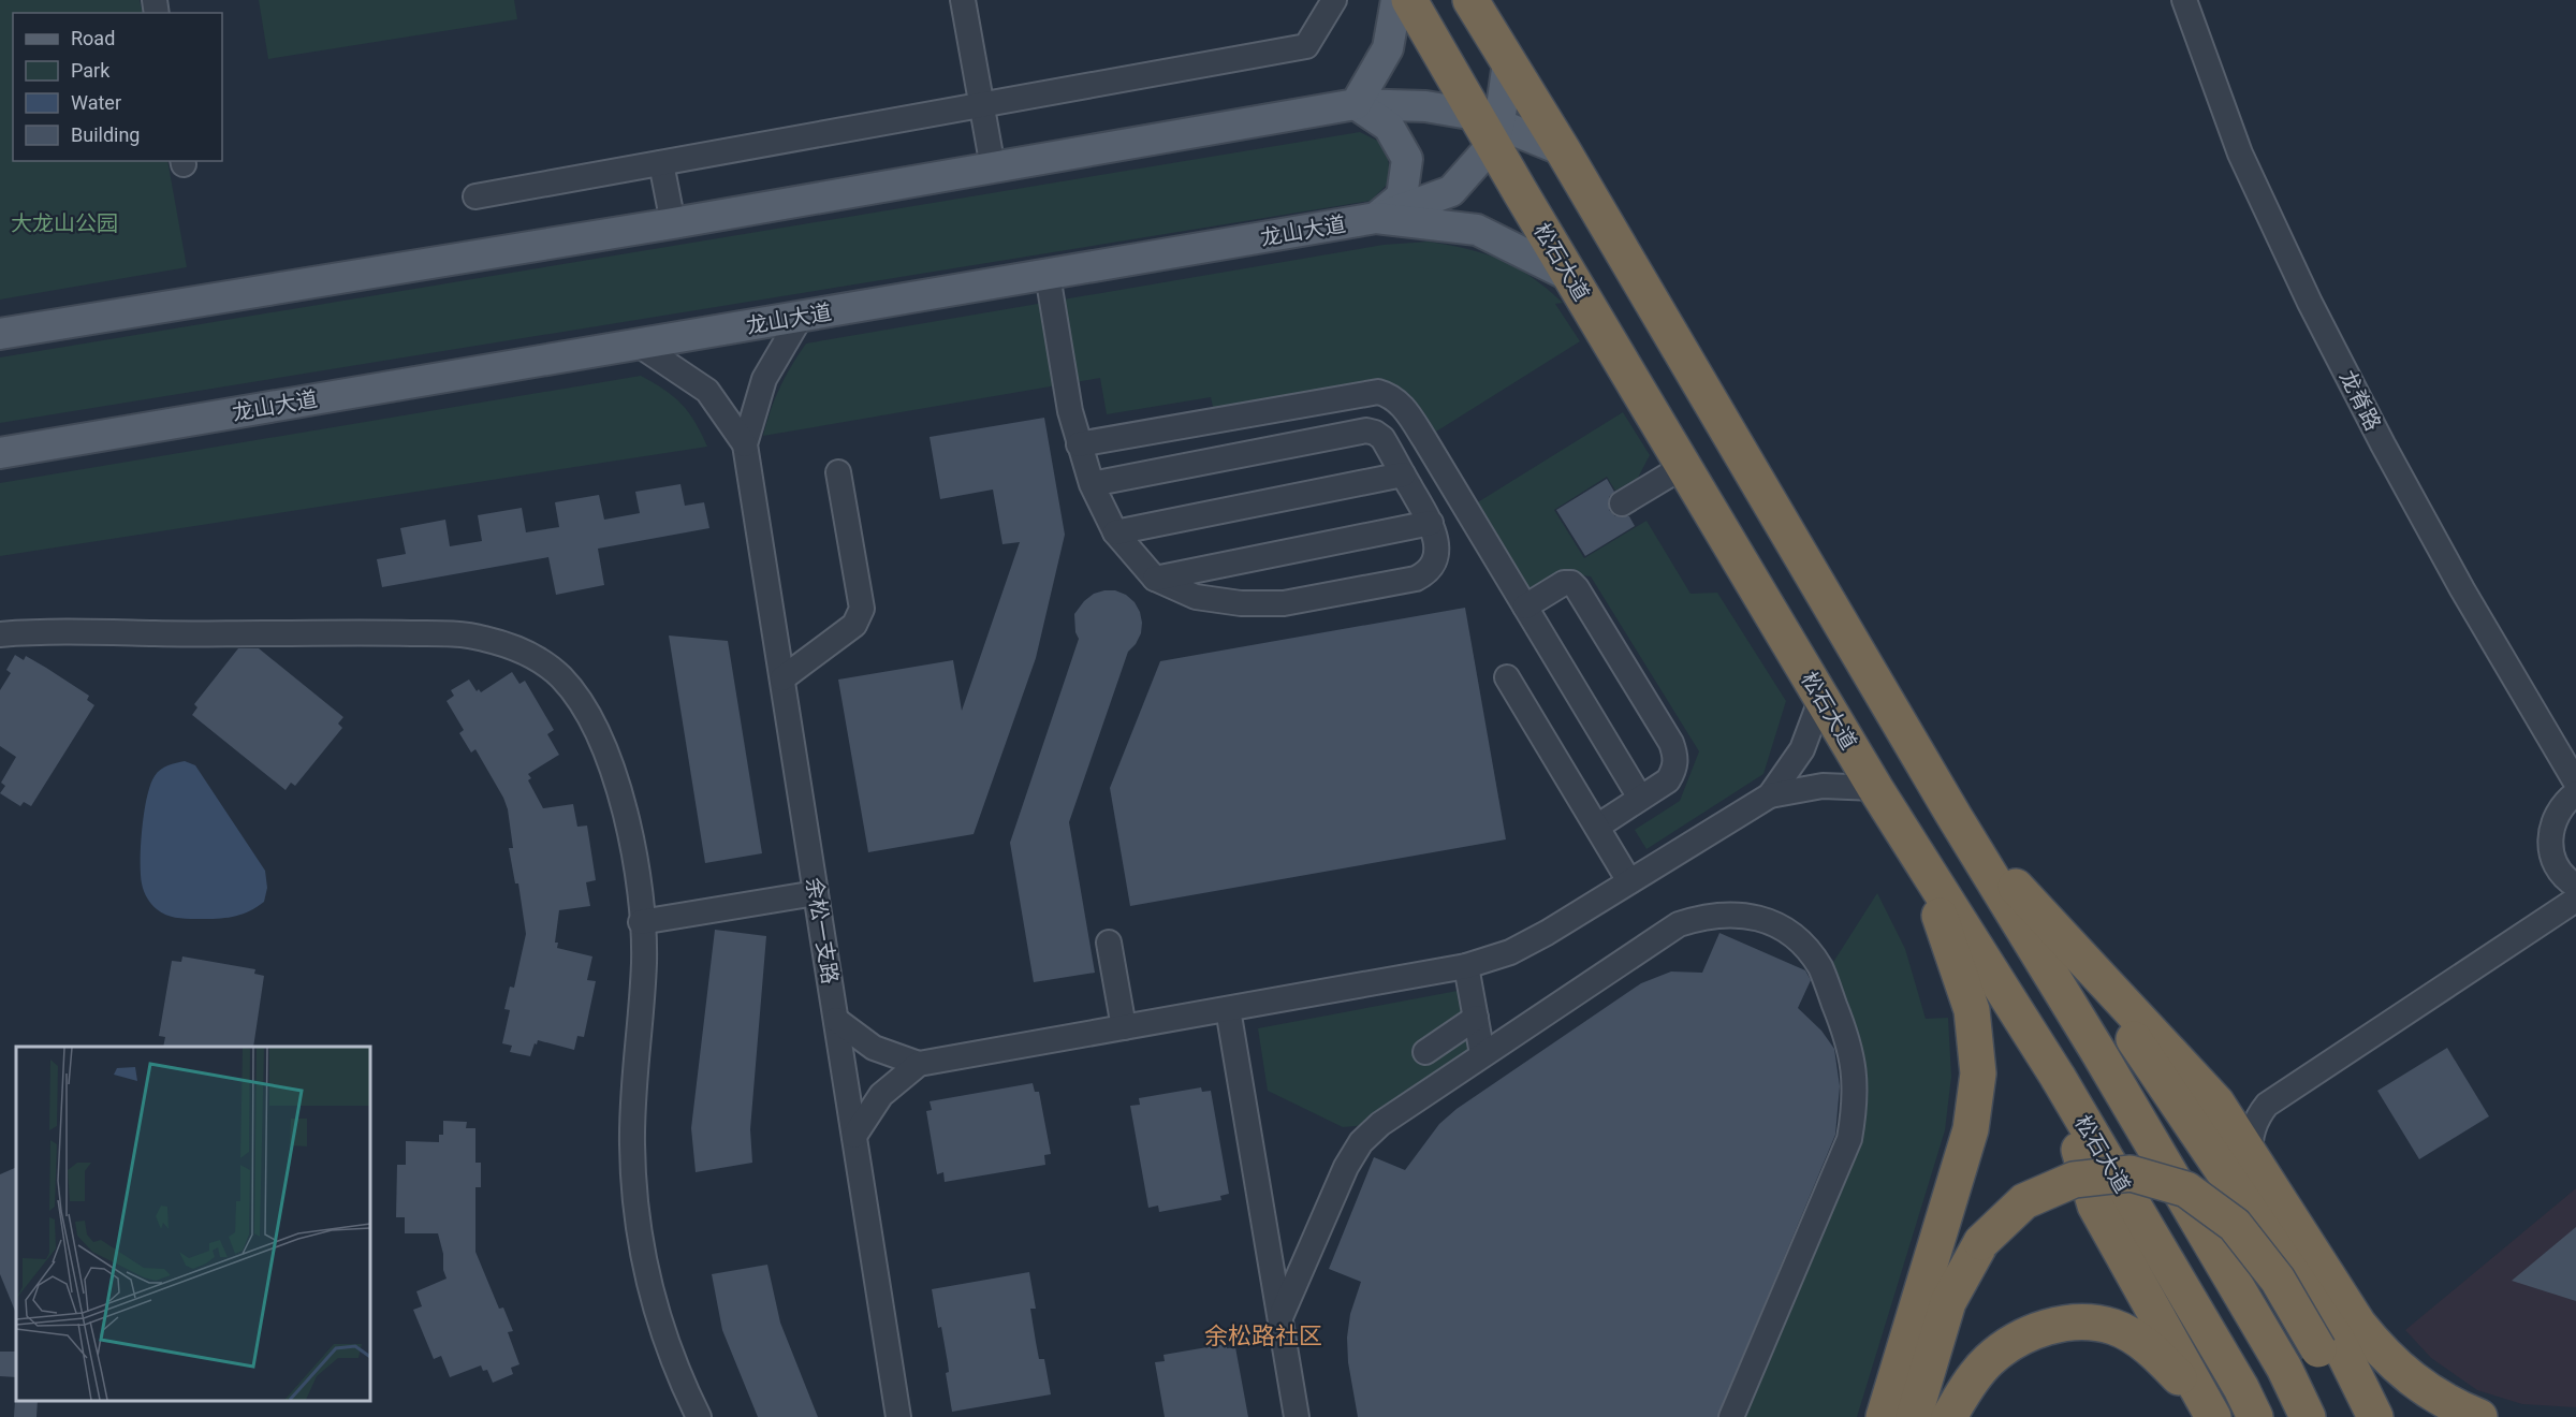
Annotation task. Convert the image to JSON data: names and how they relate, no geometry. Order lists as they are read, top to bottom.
{
  "streets": {
    "highway": ["松石大道"],
    "main road": ["龙山大道"],
    "street": ["龙脊路", "余松一支路"]
  },
  "crossings": [
    ["龙山大道", "松石大道"]
  ],
  "districts": ["余松路社区"],
  "parks": ["大龙山公园"],
  "legend": [
    "Road",
    "Park",
    "Water",
    "Building"
  ]
}
